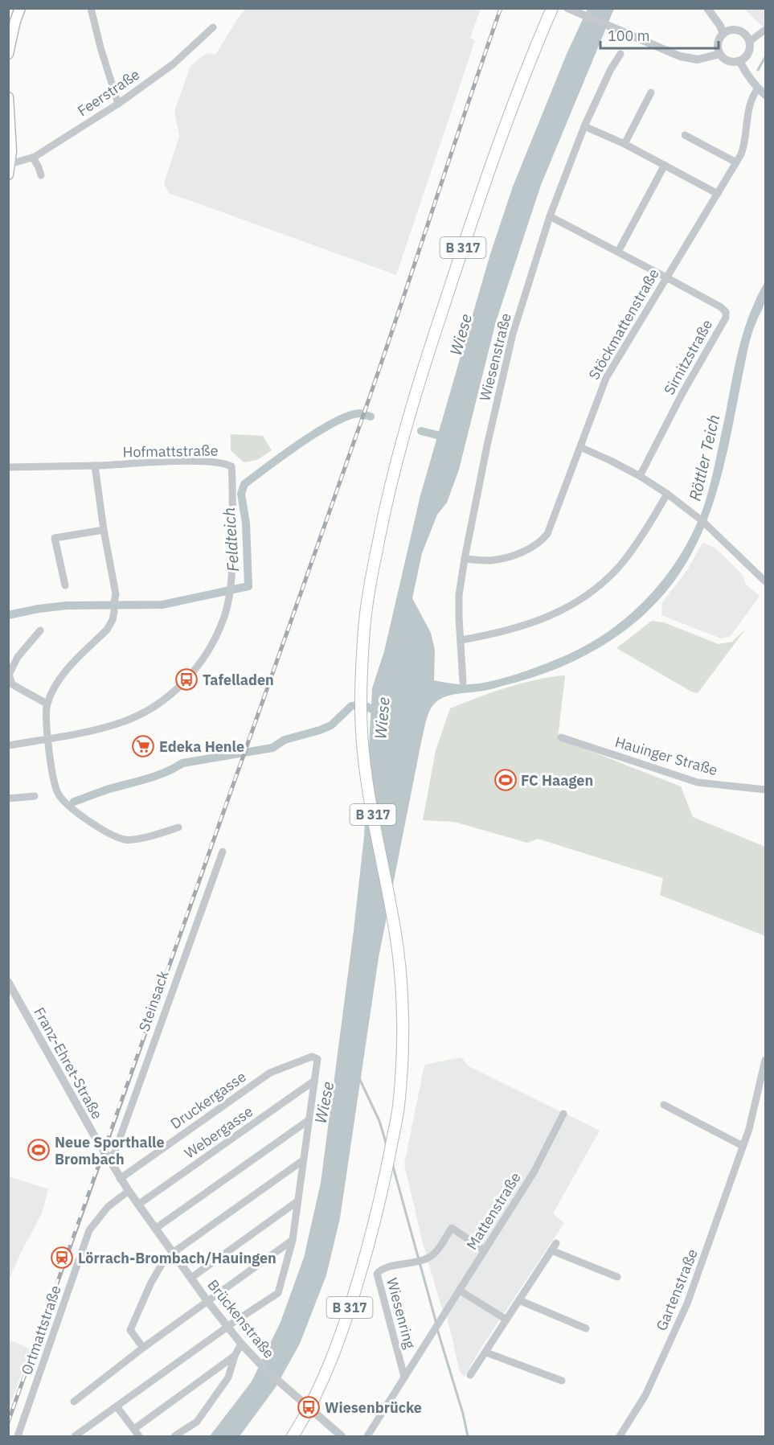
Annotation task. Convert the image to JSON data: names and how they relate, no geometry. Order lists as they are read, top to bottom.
{
  "streets": {
    "main road": ["B 317"],
    "street": [
      "Feerstraße",
      "Stöckmattenstraße",
      "Wiesenstraße",
      "Sirnitzstraße",
      "Hofmattstraße",
      "Hauinger Straße",
      "Steinsack",
      "Franz-Ehret-Straße",
      "Druckergasse",
      "Webergasse",
      "Mattenstraße",
      "Gartenstraße",
      "Wiesenring",
      "Brückenstraße",
      "Ortmattstraße"
    ]
  },
  "crossings": [
    ["Stöckmattenstraße", "Wiesenstraße"],
    ["Stöckmattenstraße", "Sirnitzstraße"],
    ["Steinsack", "Franz-Ehret-Straße"],
    ["Franz-Ehret-Straße", "Druckergasse"],
    ["Franz-Ehret-Straße", "Webergasse"],
    ["Franz-Ehret-Straße", "Brückenstraße"],
    ["Franz-Ehret-Straße", "Ortmattstraße"],
    ["Druckergasse", "Webergasse"],
    ["Mattenstraße", "Wiesenring"]
  ],
  "water": ["Wiese", "Röttler Teich", "Feldteich"],
  "places": {
    "bus stop": ["Tafelladen", "Wiesenbrücke"],
    "supermarket": ["Edeka Henle"],
    "sports": ["FC Haagen", "Neue Sporthalle Brombach"],
    "station": ["Lörrach-Brombach/Hauingen"]
  },
  "scale_bar": "100 m"
}
